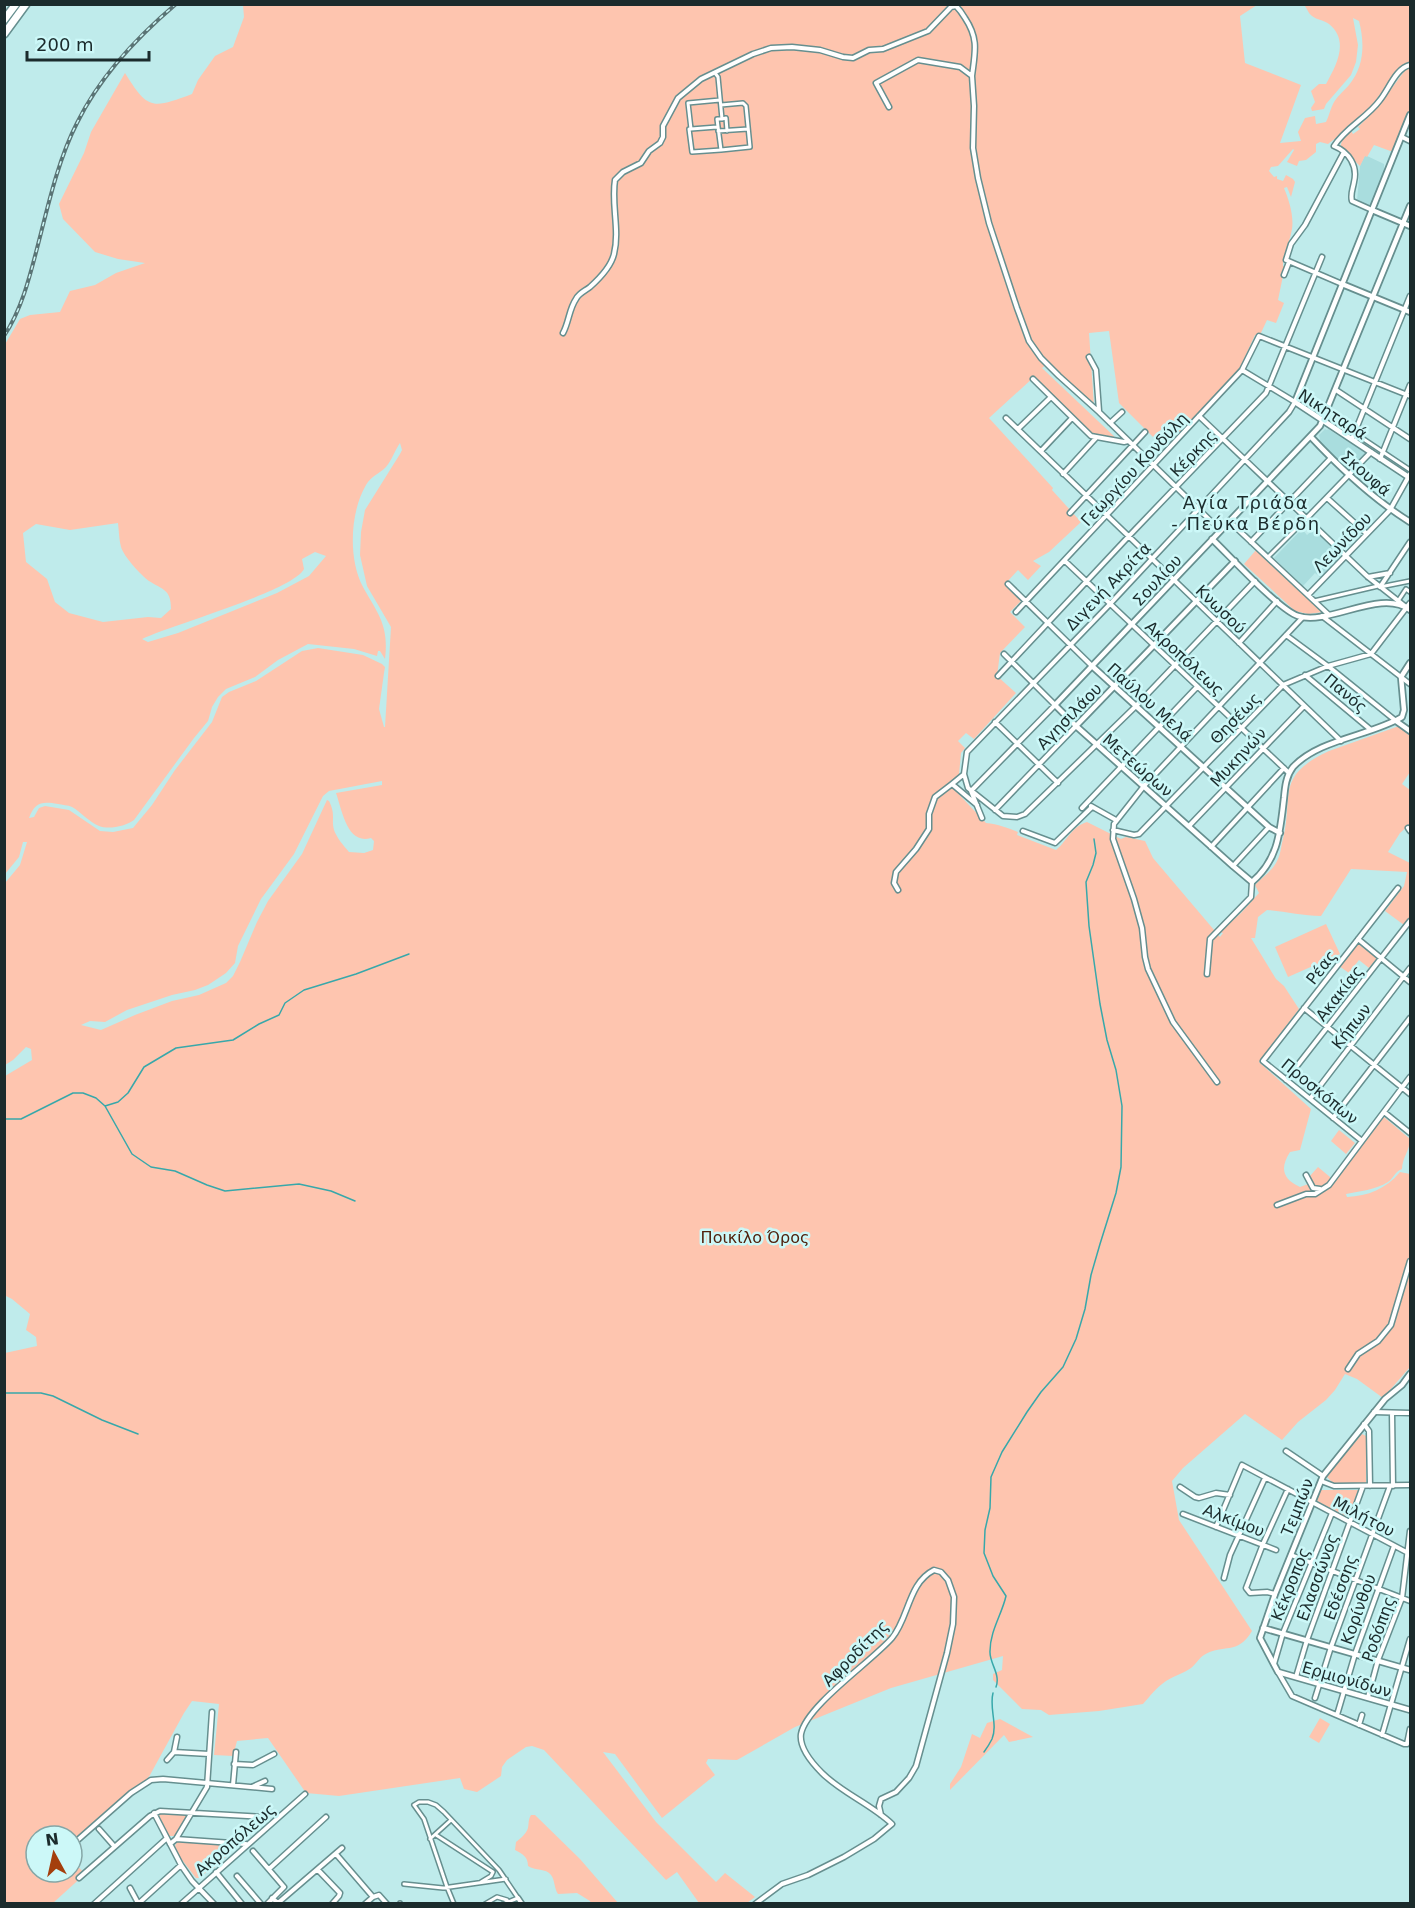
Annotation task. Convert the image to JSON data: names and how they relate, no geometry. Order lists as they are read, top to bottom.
{
  "streets": {
    "street": [
      "Νικηταρά",
      "Κέρκης",
      "Γεωργίου Κονδύλη",
      "Σκουφά",
      "Λεωνίδου",
      "Σουλίου",
      "Διγενή Ακρίτα",
      "Κνωσού",
      "Ακροπόλεως",
      "Πανός",
      "Παύλου Μελά",
      "Αγησιλάου",
      "Θησέως",
      "Μυκηνών",
      "Μετεώρων",
      "Ρέας",
      "Ακακίας",
      "Κήπων",
      "Προσκόπων",
      "Τεμπών",
      "Μιλήτου",
      "Αλκίμου",
      "Ελασσώνος",
      "Κέκροπος",
      "Εδέσσης",
      "Κορίνθου",
      "Ροδόπης",
      "Αφροδίτης",
      "Ερμιονίδων"
    ]
  },
  "crossings": [
    ["Νικηταρά", "Κέρκης"],
    ["Νικηταρά", "Γεωργίου Κονδύλη"],
    ["Νικηταρά", "Λεωνίδου"],
    ["Νικηταρά", "Σουλίου"],
    ["Νικηταρά", "Διγενή Ακρίτα"],
    ["Κέρκης", "Γεωργίου Κονδύλη"],
    ["Κέρκης", "Κνωσού"],
    ["Κέρκης", "Ακροπόλεως"],
    ["Κέρκης", "Παύλου Μελά"],
    ["Κέρκης", "Μετεώρων"],
    ["Γεωργίου Κονδύλη", "Κνωσού"],
    ["Γεωργίου Κονδύλη", "Ακροπόλεως"],
    ["Γεωργίου Κονδύλη", "Παύλου Μελά"],
    ["Σκουφά", "Λεωνίδου"],
    ["Σκουφά", "Σουλίου"],
    ["Σουλίου", "Κνωσού"],
    ["Σουλίου", "Ακροπόλεως"],
    ["Σουλίου", "Παύλου Μελά"],
    ["Σουλίου", "Μετεώρων"],
    ["Διγενή Ακρίτα", "Κνωσού"],
    ["Διγενή Ακρίτα", "Ακροπόλεως"],
    ["Διγενή Ακρίτα", "Παύλου Μελά"],
    ["Διγενή Ακρίτα", "Μετεώρων"],
    ["Κνωσού", "Αγησιλάου"],
    ["Κνωσού", "Θησέως"],
    ["Κνωσού", "Μυκηνών"],
    ["Ακροπόλεως", "Αγησιλάου"],
    ["Ακροπόλεως", "Θησέως"],
    ["Ακροπόλεως", "Μυκηνών"],
    ["Πανός", "Θησέως"],
    ["Παύλου Μελά", "Αγησιλάου"],
    ["Παύλου Μελά", "Θησέως"],
    ["Παύλου Μελά", "Μυκηνών"],
    ["Αγησιλάου", "Μετεώρων"],
    ["Θησέως", "Μετεώρων"],
    ["Μυκηνών", "Μετεώρων"],
    ["Ρέας", "Προσκόπων"],
    ["Ακακίας", "Προσκόπων"],
    ["Κήπων", "Προσκόπων"],
    ["Τεμπών", "Μιλήτου"],
    ["Μιλήτου", "Ελασσώνος"],
    ["Μιλήτου", "Κέκροπος"],
    ["Μιλήτου", "Εδέσσης"],
    ["Μιλήτου", "Κορίνθου"],
    ["Μιλήτου", "Ροδόπης"],
    ["Ελασσώνος", "Ερμιονίδων"],
    ["Εδέσσης", "Ερμιονίδων"],
    ["Κορίνθου", "Ερμιονίδων"],
    ["Ροδόπης", "Ερμιονίδων"]
  ],
  "districts": ["Αγία Τριάδα - Πεύκα Βέρδη"],
  "parks": ["Ποικίλο Όρος"],
  "scale_bar": "200 m",
  "north": "top"
}
